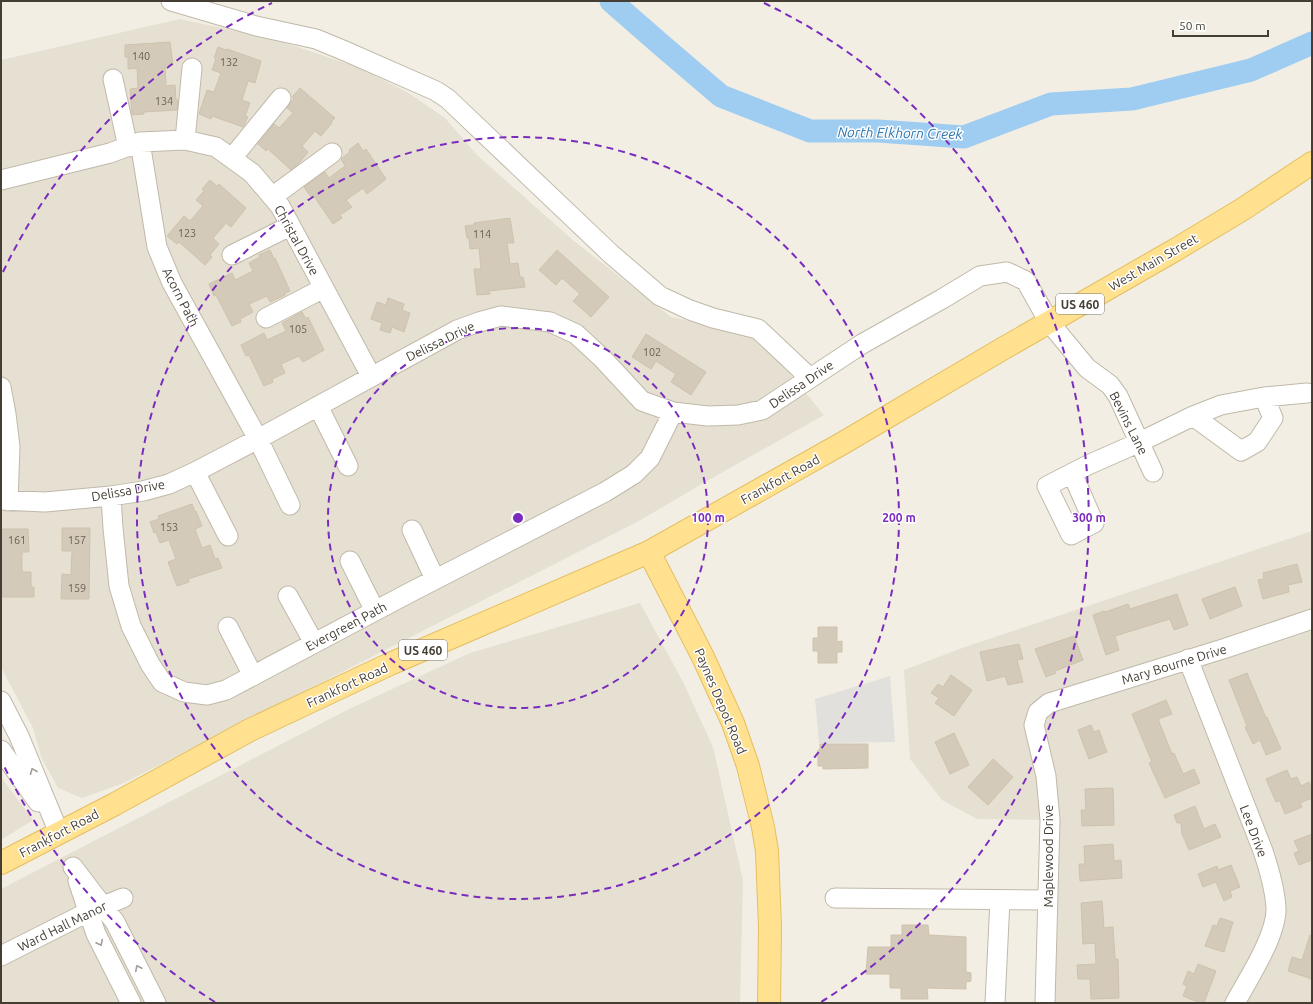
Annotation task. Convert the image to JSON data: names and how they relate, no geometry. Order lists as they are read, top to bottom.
{
  "streets": {
    "main road": [
      "West Main Street",
      "US 460",
      "Frankfort Road",
      "Paynes Depot Road"
    ],
    "street": [
      "Christal Drive",
      "Acorn Path",
      "Delissa Drive",
      "Bevins Lane",
      "Evergreen Path",
      "Mary Bourne Drive",
      "Lee Drive",
      "Maplewood Drive",
      "Ward Hall Manor"
    ]
  },
  "crossings": [
    ["Christal Drive", "Acorn Path"],
    ["Christal Drive", "Delissa Drive"],
    ["West Main Street", "Bevins Lane"],
    ["West Main Street", "Frankfort Road"],
    ["Acorn Path", "Delissa Drive"],
    ["Delissa Drive", "Bevins Lane"],
    ["Delissa Drive", "Evergreen Path"],
    ["Frankfort Road", "Paynes Depot Road"],
    ["Mary Bourne Drive", "Lee Drive"],
    ["Mary Bourne Drive", "Maplewood Drive"]
  ],
  "water": ["North Elkhorn Creek"],
  "house_numbers": [
    "140",
    "132",
    "134",
    "123",
    "114",
    "105",
    "102",
    "153",
    "161",
    "157",
    "159"
  ],
  "scale_bar": "50 m",
  "rings": ["100 m", "200 m", "300 m"]
}
